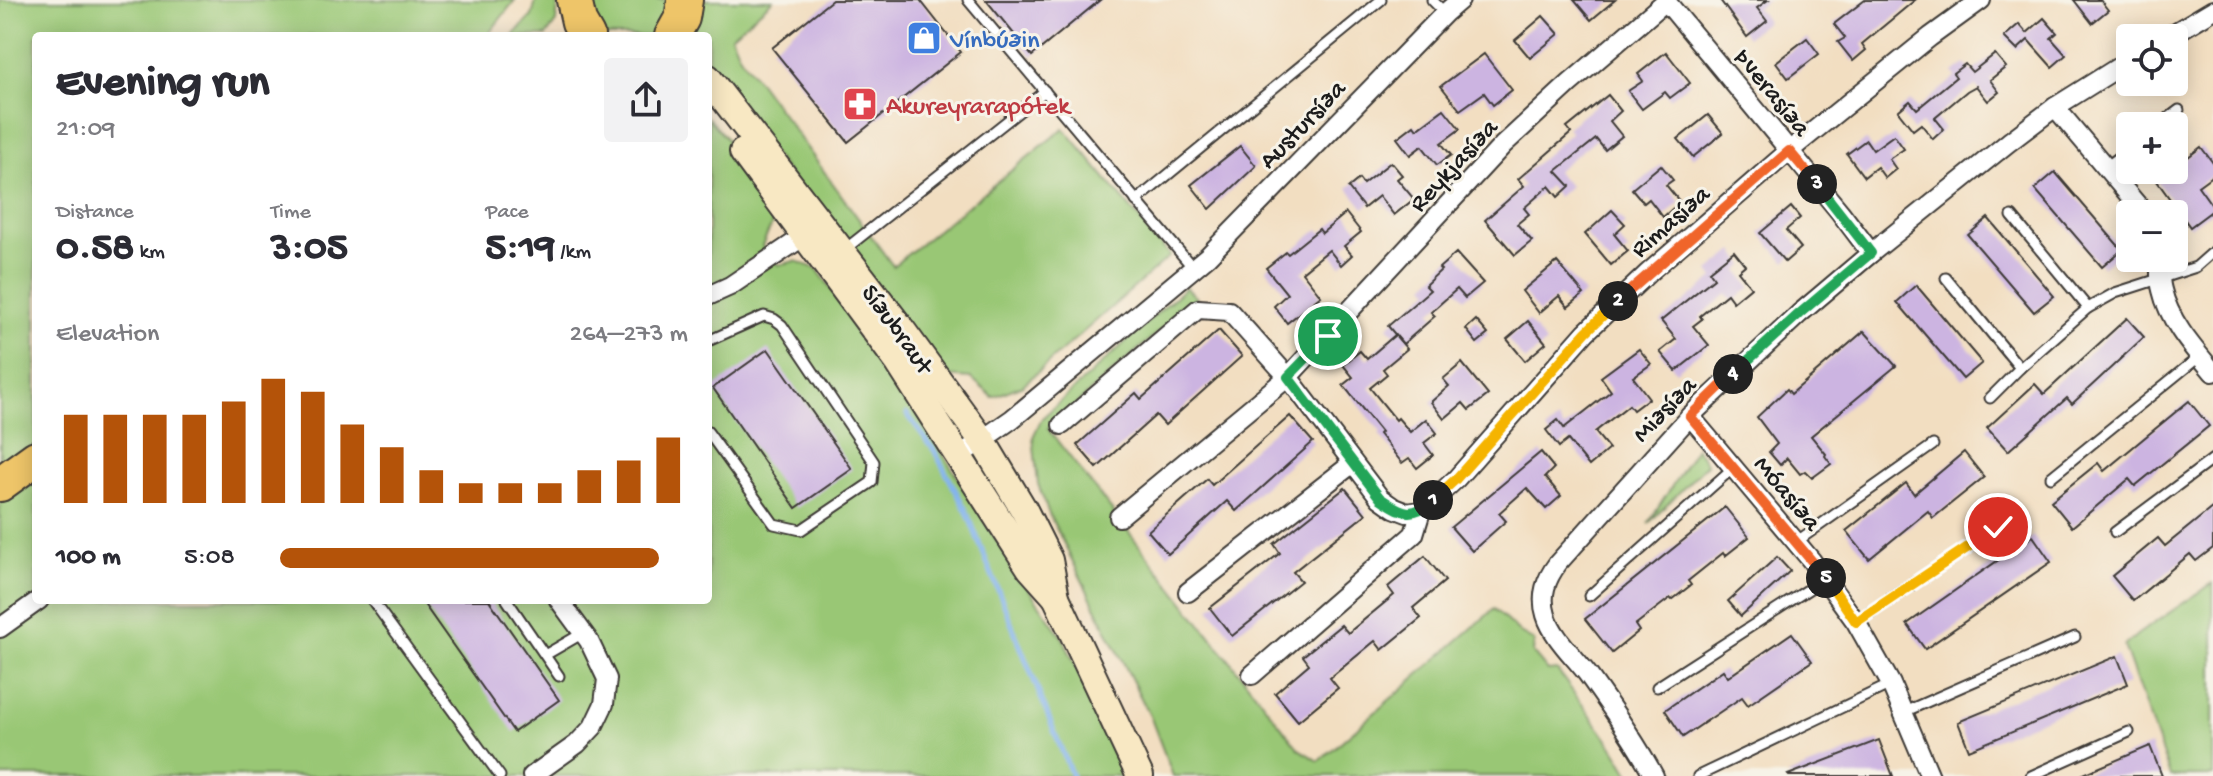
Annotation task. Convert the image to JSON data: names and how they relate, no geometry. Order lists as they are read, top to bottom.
{
  "streets": {
    "street": [
      "Þverasíða",
      "Austursíða",
      "Reykjasíða",
      "Rimasíða",
      "Síðubraut",
      "Miðsíða",
      "Móasíða"
    ]
  },
  "crossings": [
    ["Þverasíða", "Reykjasíða"],
    ["Þverasíða", "Rimasíða"],
    ["Þverasíða", "Miðsíða"],
    ["Austursíða", "Síðubraut"],
    ["Miðsíða", "Móasíða"]
  ],
  "places": {
    "shop": ["Vínbúðin"],
    "pharmacy": ["Akureyrarapótek"]
  },
  "page": {
    "map_buttons": ["+", "−"],
    "heading": ["Evening run", "21:09"],
    "pins": [
      "3",
      "2",
      "4",
      "1",
      "5"
    ],
    "stats": [
      ["Distance", "0.58 km"],
      ["Time", "3:05"],
      ["Pace", "5:19 /km"]
    ],
    "chart": ["Elevation", "264–273 m"],
    "list": [
      {
        "name": "100 m",
        "note": "5:08"
      }
    ]
  }
}
